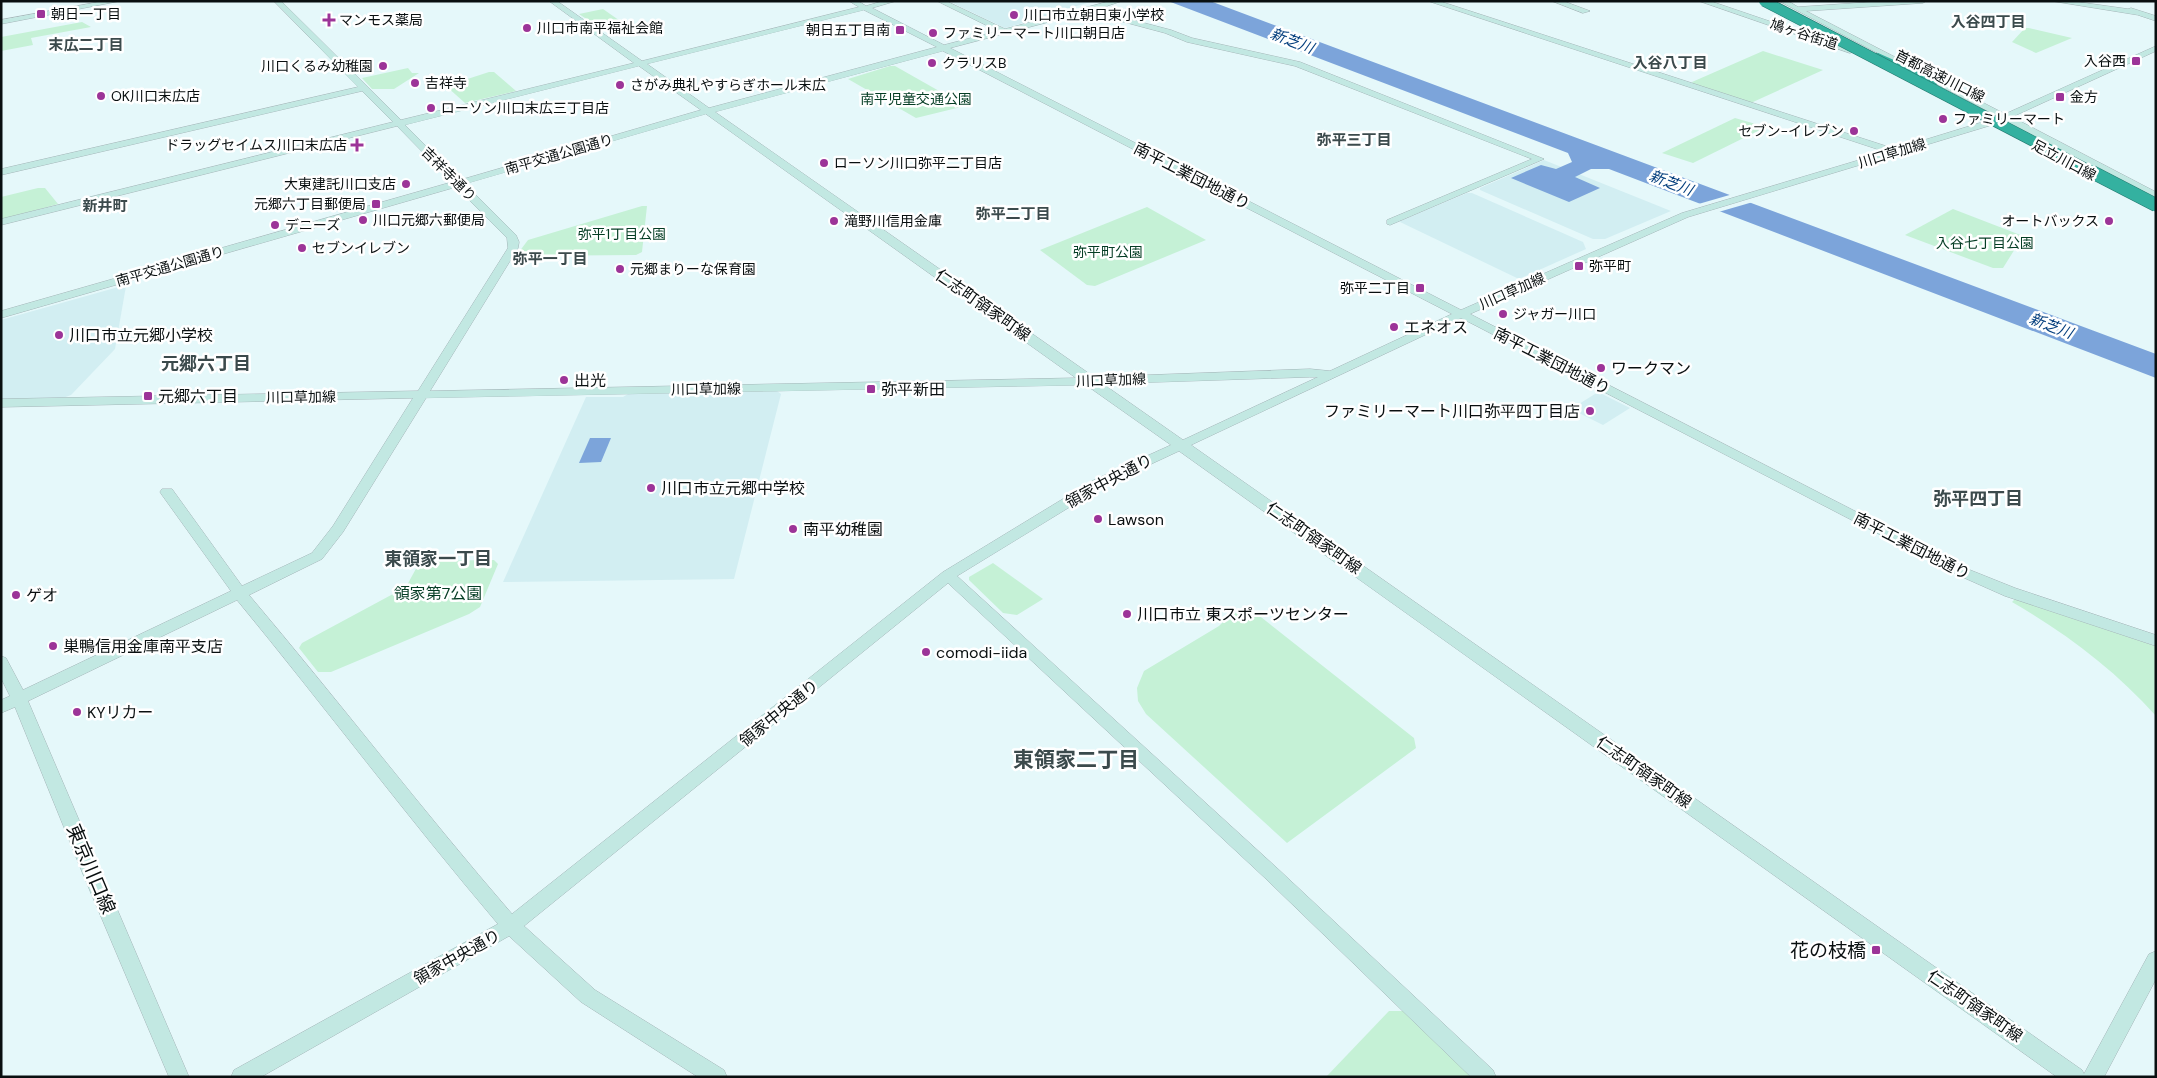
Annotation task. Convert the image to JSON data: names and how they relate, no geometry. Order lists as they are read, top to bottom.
{
  "streets": {
    "highway": ["首都高速川口線"],
    "street": [
      "鳩ヶ谷街道",
      "川口草加線",
      "南平交通公園通り",
      "足立川口線",
      "吉祥寺通り",
      "南平工業団地通り",
      "仁志町領家町線",
      "領家中央通り",
      "東京川口線"
    ]
  },
  "crossings": [
    ["鳩ヶ谷街道", "足立川口線"],
    ["首都高速川口線", "足立川口線"],
    ["川口草加線", "足立川口線"],
    ["川口草加線", "吉祥寺通り"],
    ["川口草加線", "南平工業団地通り"],
    ["川口草加線", "仁志町領家町線"],
    ["川口草加線", "領家中央通り"],
    ["南平交通公園通り", "吉祥寺通り"],
    ["南平交通公園通り", "南平工業団地通り"],
    ["南平交通公園通り", "仁志町領家町線"],
    ["仁志町領家町線", "領家中央通り"]
  ],
  "districts": [
    "入谷四丁目",
    "末広二丁目",
    "入谷八丁目",
    "弥平三丁目",
    "新井町",
    "弥平二丁目",
    "弥平一丁目",
    "元郷六丁目",
    "弥平四丁目",
    "東領家一丁目",
    "東領家二丁目"
  ],
  "water": ["新芝川"],
  "parks": [
    "南平児童交通公園",
    "弥平1丁目公園",
    "入谷七丁目公園",
    "弥平町公園",
    "領家第7公園"
  ],
  "places": {
    "transit": [
      "朝日一丁目",
      "朝日五丁目南",
      "入谷西",
      "金方",
      "元郷六丁目郵便局",
      "弥平町",
      "弥平二丁目",
      "弥平新田",
      "元郷六丁目",
      "花の枝橋"
    ],
    "other": [
      "川口市立朝日東小学校",
      "川口市南平福祉会館",
      "ファミリーマート川口朝日店",
      "クラリスB",
      "川口くるみ幼稚園",
      "吉祥寺",
      "さがみ典礼やすらぎホール末広",
      "OK川口末広店",
      "ローソン川口末広三丁目店",
      "ファミリーマート",
      "セブン-イレブン",
      "ローソン川口弥平二丁目店",
      "大東建託川口支店",
      "川口元郷六郵便局",
      "滝野川信用金庫",
      "オートバックス",
      "デニーズ",
      "セブンイレブン",
      "元郷まりーな保育園",
      "ジャガー川口",
      "エネオス",
      "川口市立元郷小学校",
      "ワークマン",
      "出光",
      "ファミリーマート川口弥平四丁目店",
      "川口市立元郷中学校",
      "Lawson",
      "南平幼稚園",
      "ゲオ",
      "川口市立 東スポーツセンター",
      "巣鴨信用金庫南平支店",
      "comodi-iida",
      "KYリカー"
    ],
    "health": ["マンモス薬局", "ドラッグセイムス川口末広店"]
  }
}
